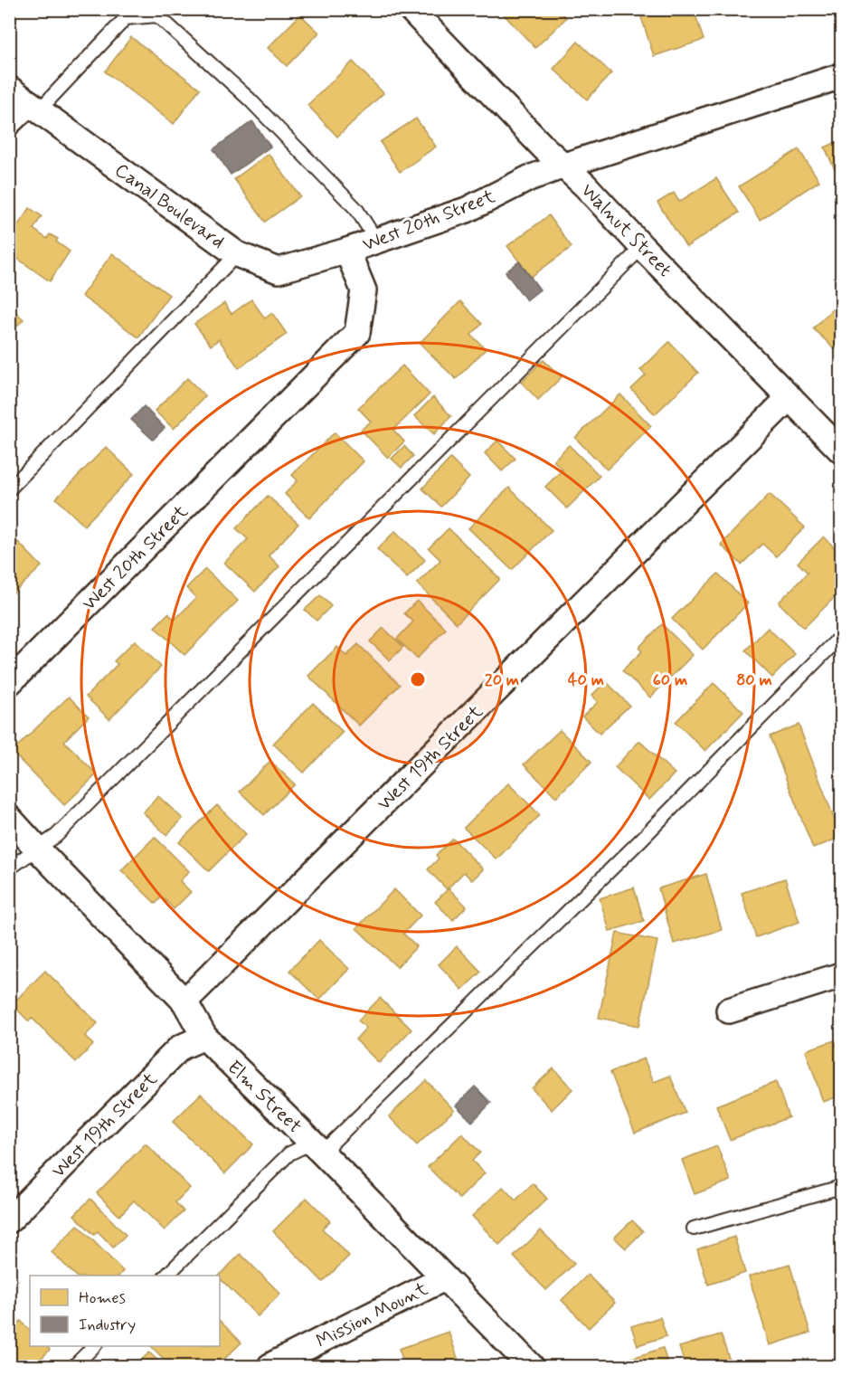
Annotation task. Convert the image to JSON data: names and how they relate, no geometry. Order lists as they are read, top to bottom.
{
  "streets": {
    "street": [
      "Canal Boulevard",
      "West 20th Street",
      "Walnut Street",
      "West 19th Street",
      "Elm Street",
      "Mission Mount"
    ]
  },
  "crossings": [
    ["Canal Boulevard", "West 20th Street"],
    ["West 20th Street", "Walnut Street"],
    ["Walnut Street", "West 19th Street"],
    ["West 19th Street", "Elm Street"],
    ["Elm Street", "Mission Mount"]
  ],
  "legend": ["Homes", "Industry"],
  "rings": [
    "20 m",
    "40 m",
    "60 m",
    "80 m"
  ]
}
